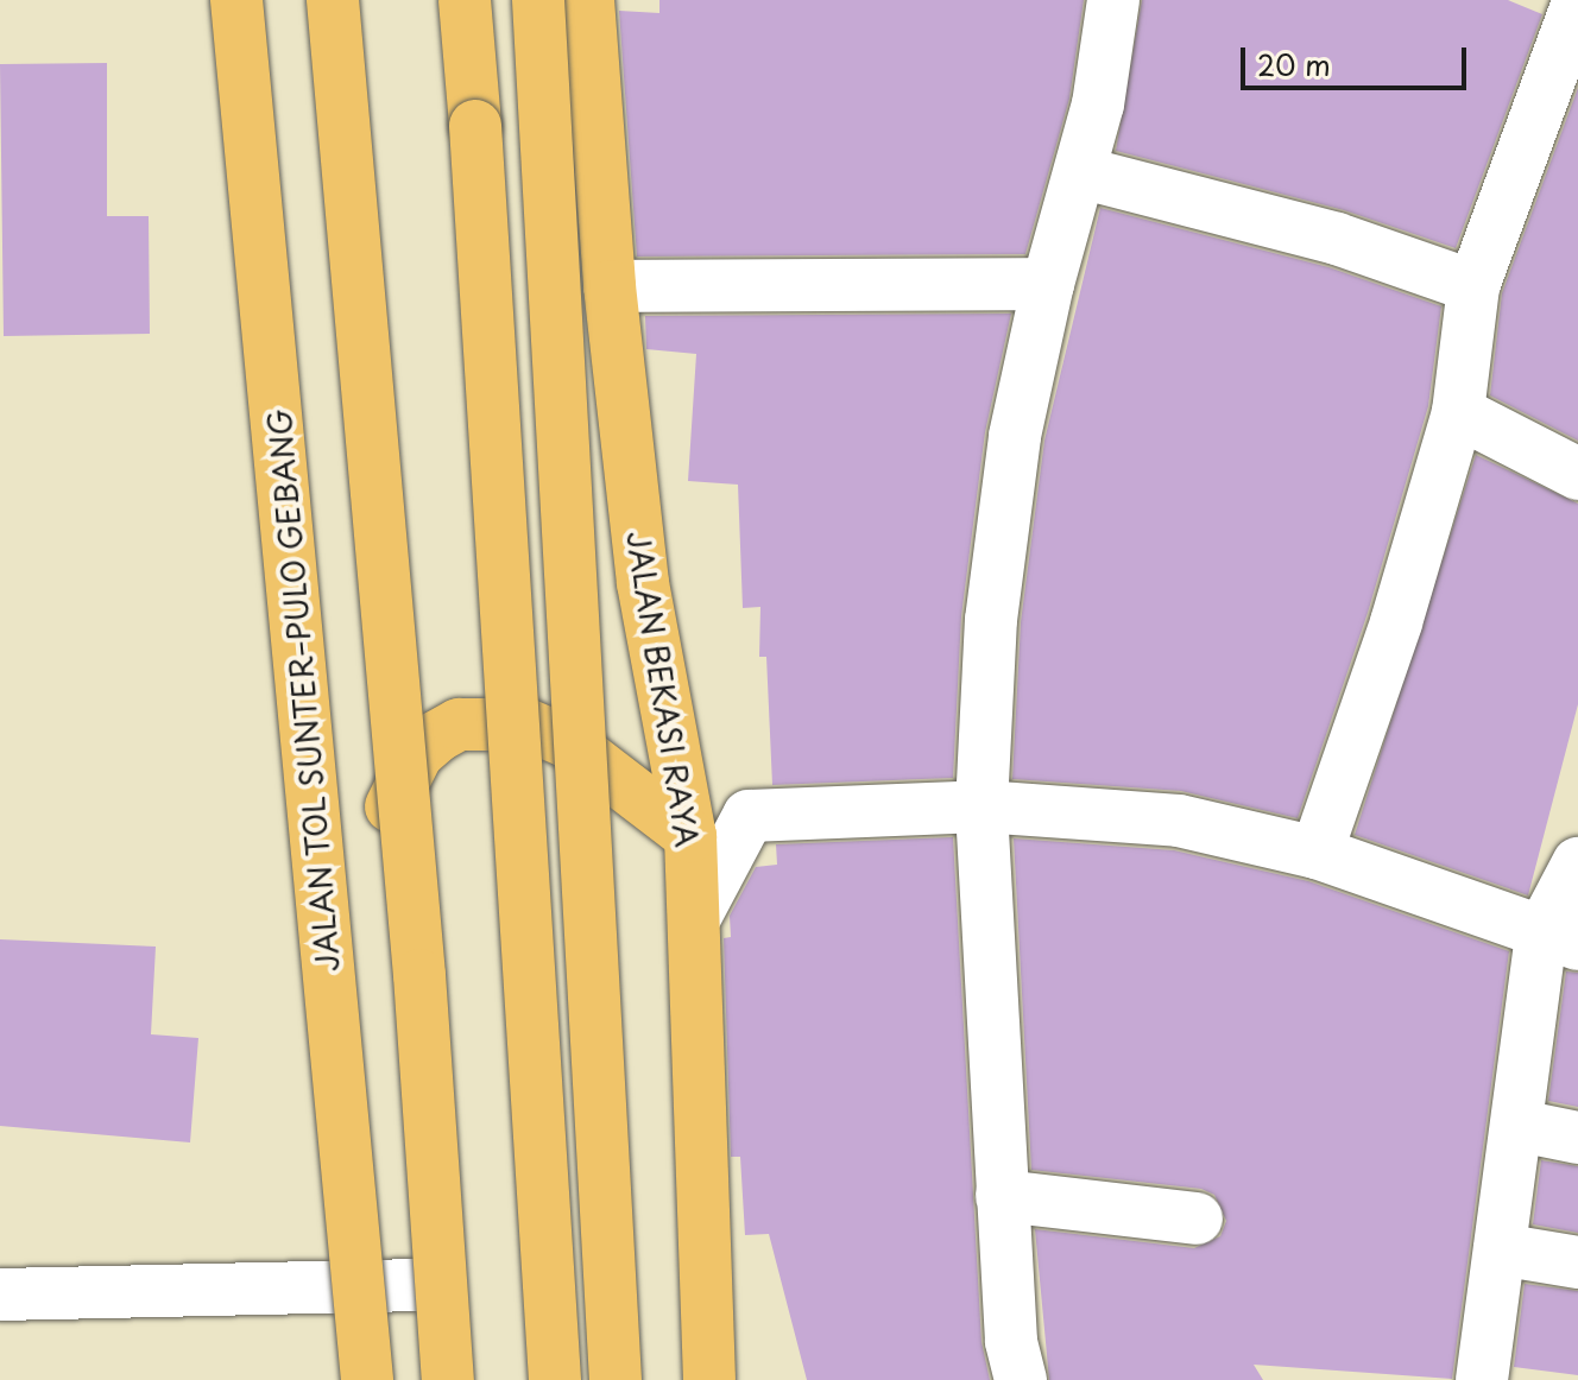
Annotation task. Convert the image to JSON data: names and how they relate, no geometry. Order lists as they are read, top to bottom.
{
  "streets": {
    "highway": ["JALAN BEKASI RAYA", "JALAN TOL SUNTER–PULO GEBANG"]
  },
  "scale_bar": "20 m"
}
